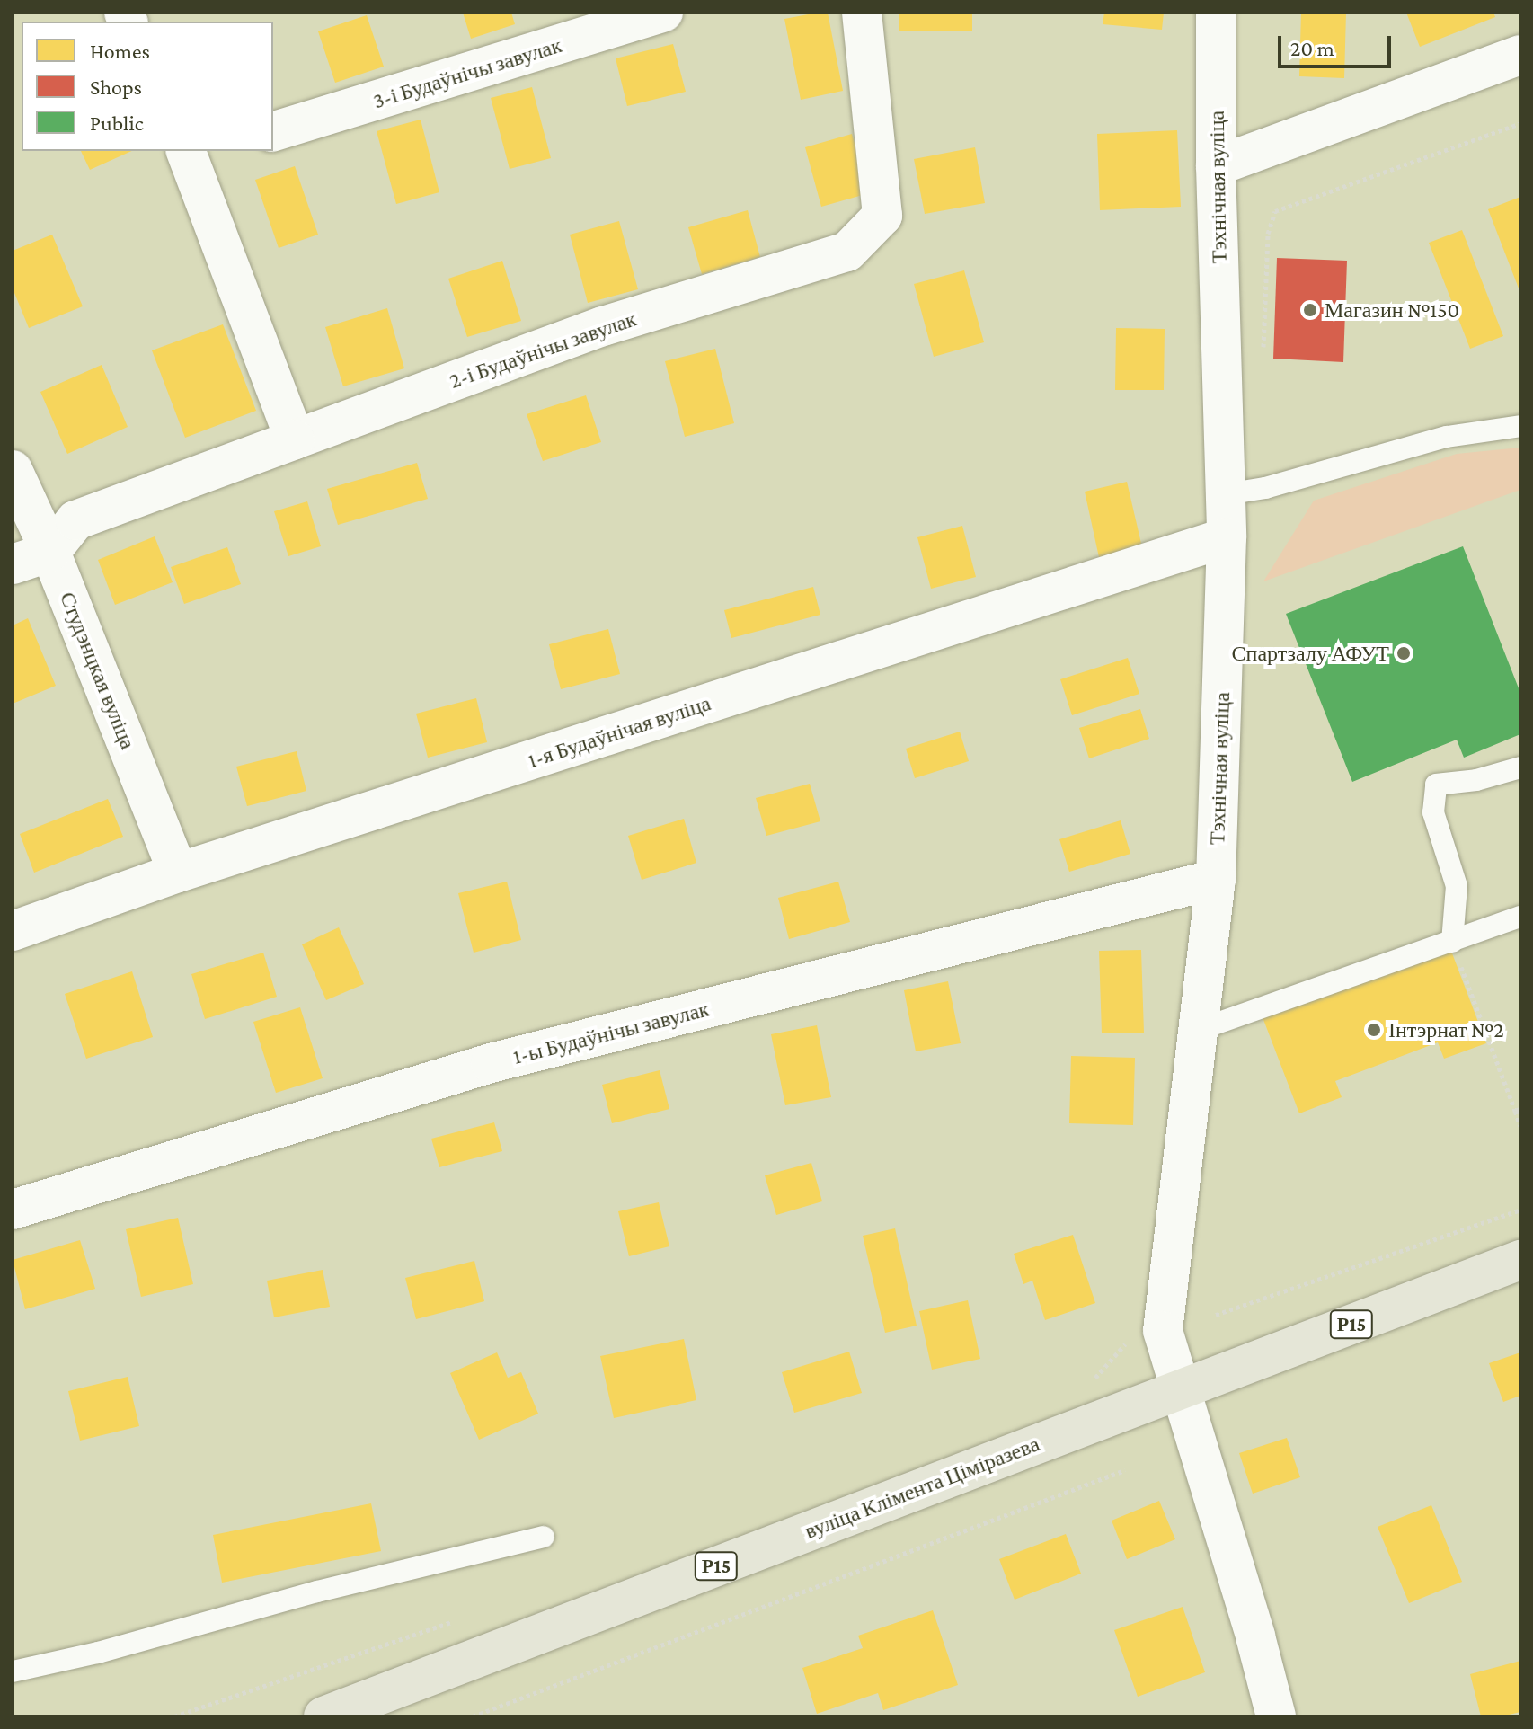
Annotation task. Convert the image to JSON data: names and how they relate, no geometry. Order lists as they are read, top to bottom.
{
  "streets": {
    "main road": ["Р15", "вуліца Клімента Ціміразева"],
    "street": [
      "3-і Будаўнічы завулак",
      "Тэхнічная вуліца",
      "2-і Будаўнічы завулак",
      "Студэнцкая вуліца",
      "1-я Будаўнічая вуліца",
      "1-ы Будаўнічы завулак"
    ]
  },
  "crossings": [
    ["Тэхнічная вуліца", "1-я Будаўнічая вуліца"],
    ["Тэхнічная вуліца", "1-ы Будаўнічы завулак"],
    ["Тэхнічная вуліца", "вуліца Клімента Ціміразева"],
    ["Студэнцкая вуліца", "1-я Будаўнічая вуліца"]
  ],
  "places": ["Магазин №150", "Спартзалу АФУТ", "Інтэрнат №2"],
  "legend": ["Homes", "Shops", "Public"],
  "scale_bar": "20 m"
}
